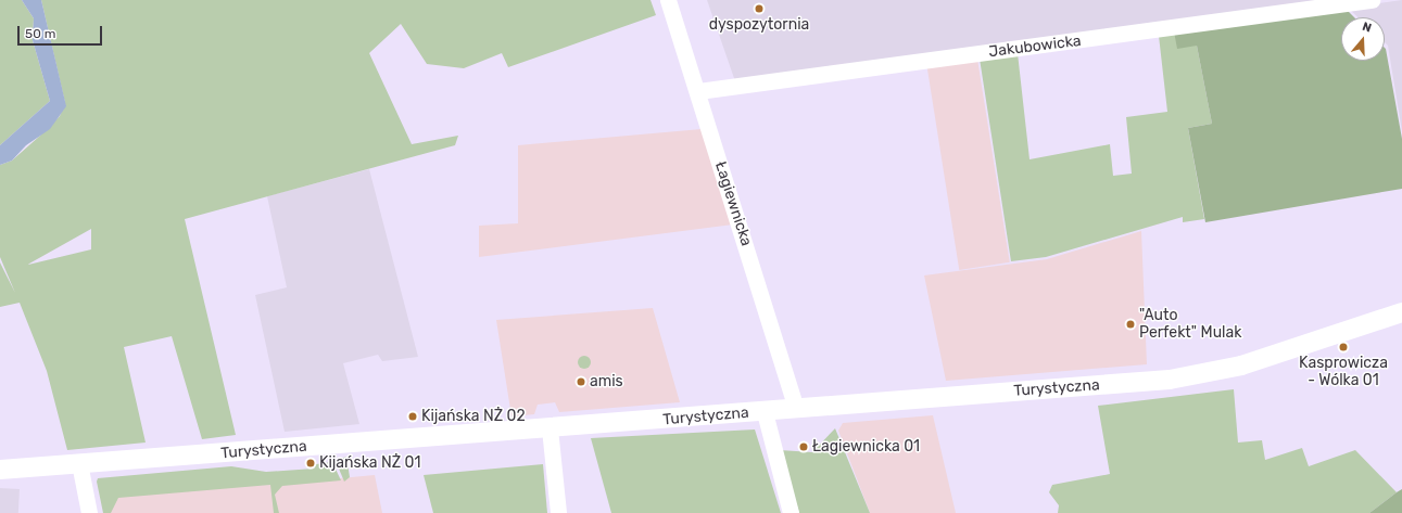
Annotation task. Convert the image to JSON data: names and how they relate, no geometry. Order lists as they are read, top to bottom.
{
  "streets": {
    "main road": ["Turystyczna"],
    "street": ["Jakubowicka", "Łagiewnicka"]
  },
  "crossings": [
    ["Jakubowicka", "Łagiewnicka"],
    ["Łagiewnicka", "Turystyczna"]
  ],
  "places": [
    "dyspozytornia",
    "\"Auto Perfekt\" Mulak",
    "Kasprowicza - Wólka 01",
    "amis",
    "Kijańska NŻ 02",
    "Łagiewnicka 01",
    "Kijańska NŻ 01"
  ],
  "scale_bar": "50 m",
  "north": "top"
}
